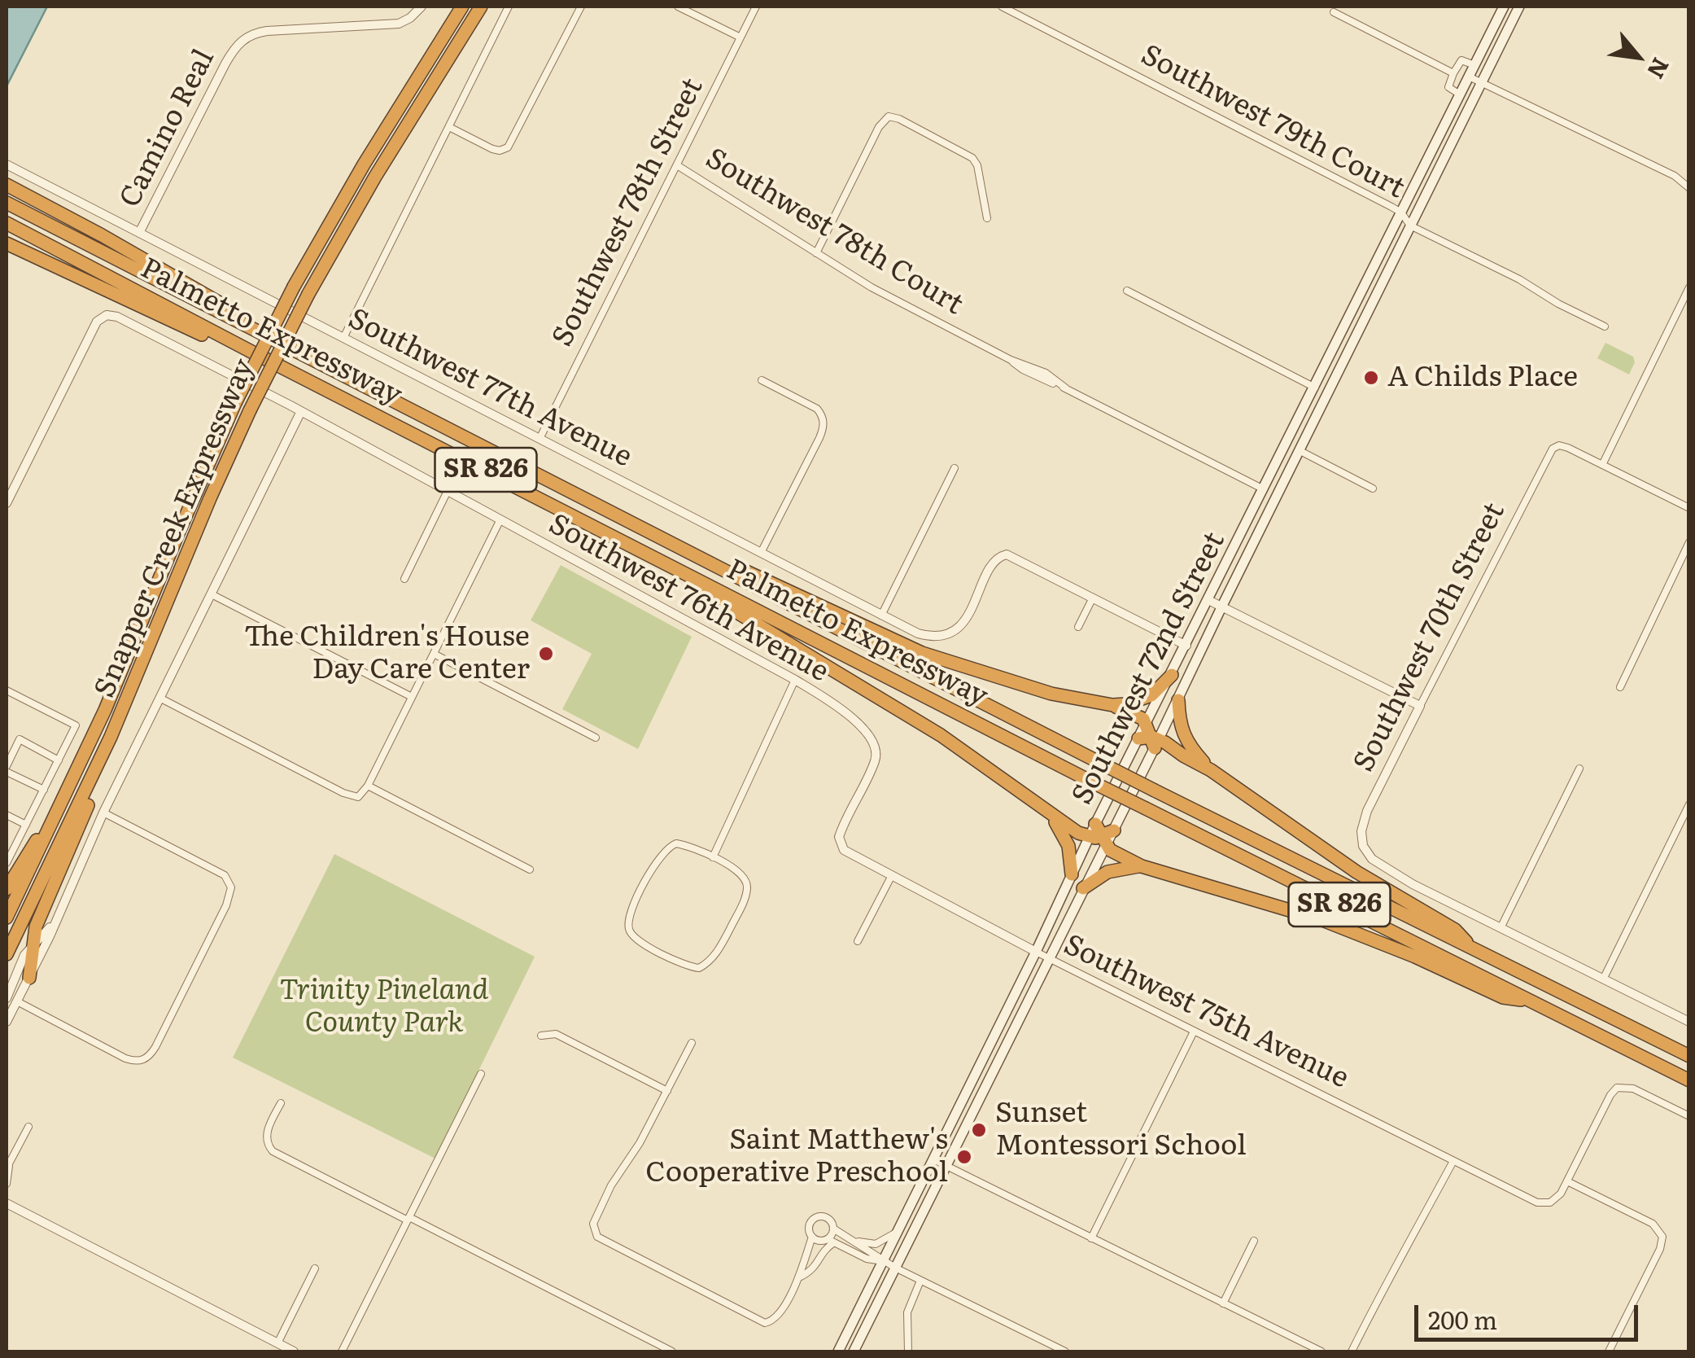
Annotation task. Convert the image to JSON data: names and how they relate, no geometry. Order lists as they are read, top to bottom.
{
  "streets": {
    "highway": ["Palmetto Expressway", "SR 826", "Snapper Creek Expressway"],
    "main road": ["Southwest 72nd Street"],
    "street": [
      "Southwest 79th Court",
      "Camino Real",
      "Southwest 78th Street",
      "Southwest 78th Court",
      "Southwest 77th Avenue",
      "Southwest 76th Avenue",
      "Southwest 70th Street",
      "Southwest 75th Avenue"
    ]
  },
  "crossings": [
    ["Southwest 79th Court", "Southwest 72nd Street"],
    ["Camino Real", "Southwest 77th Avenue"],
    ["Southwest 78th Street", "Southwest 78th Court"],
    ["Southwest 78th Street", "Southwest 77th Avenue"],
    ["Southwest 78th Court", "Southwest 72nd Street"],
    ["Southwest 76th Avenue", "Southwest 75th Avenue"],
    ["Southwest 72nd Street", "Southwest 75th Avenue"]
  ],
  "parks": ["Trinity Pineland County Park"],
  "places": [
    "A Childs Place",
    "The Children's House Day Care Center",
    "Sunset Montessori School",
    "Saint Matthew's Cooperative Preschool"
  ],
  "scale_bar": "200 m",
  "north": "bottom right"
}
